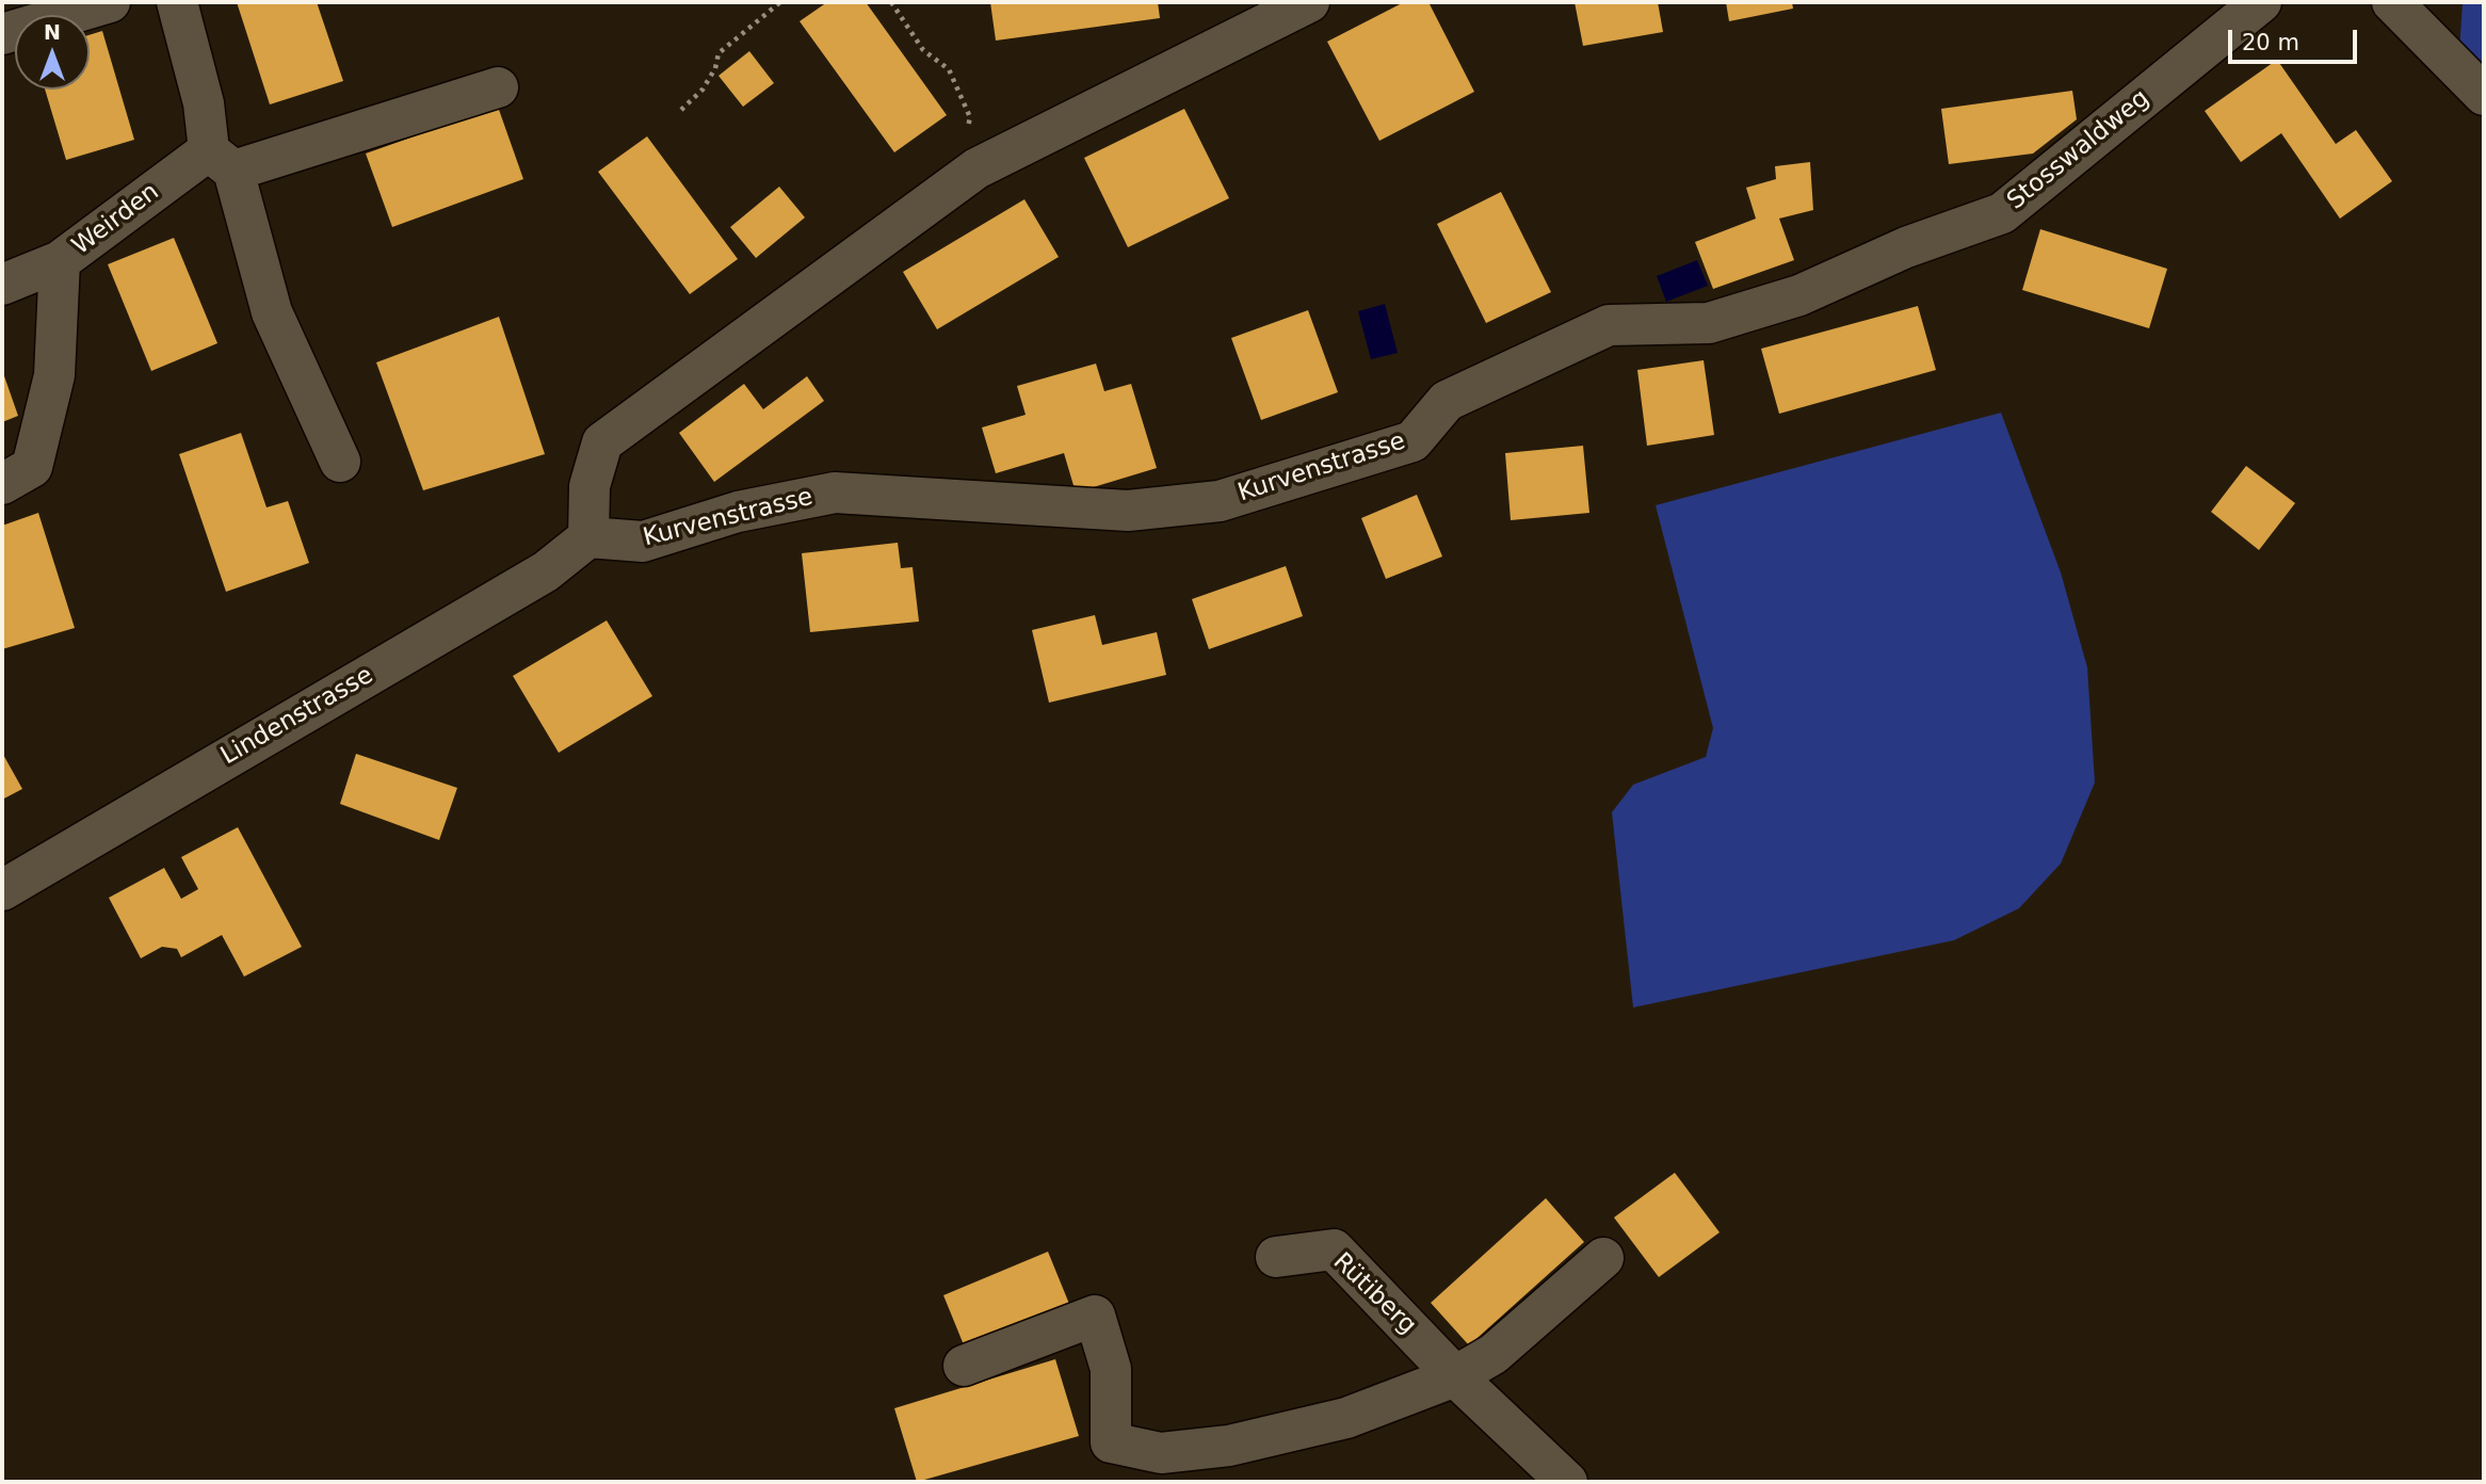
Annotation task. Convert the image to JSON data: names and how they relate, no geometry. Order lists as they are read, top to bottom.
{
  "streets": {
    "street": [
      "Stosswaldweg",
      "Weirden",
      "Kurvenstrasse",
      "Lindenstrasse",
      "Rütiberg"
    ]
  },
  "crossings": [
    ["Stosswaldweg", "Kurvenstrasse"],
    ["Kurvenstrasse", "Lindenstrasse"]
  ],
  "scale_bar": "20 m",
  "north": "top"
}
